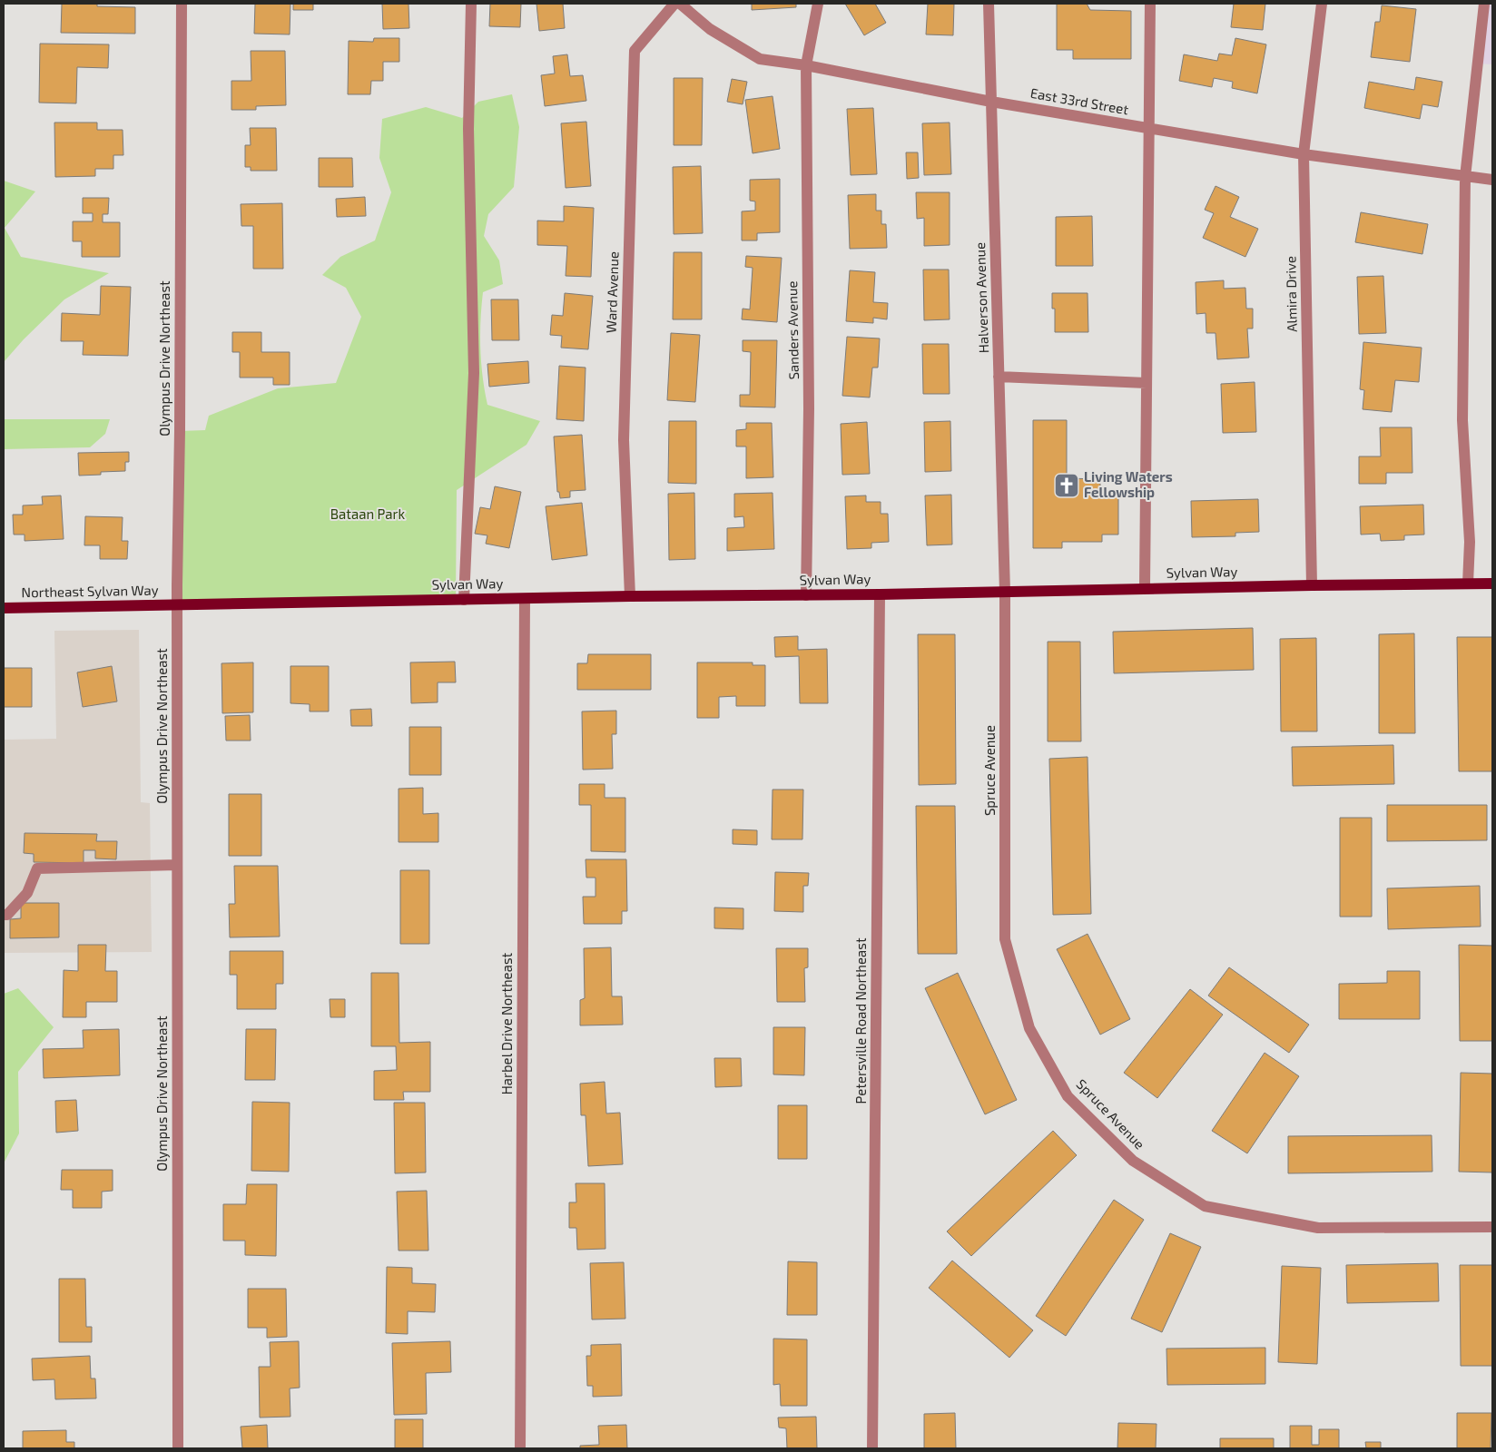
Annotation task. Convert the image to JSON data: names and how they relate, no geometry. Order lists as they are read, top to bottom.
{
  "streets": {
    "main road": ["Sylvan Way", "Northeast Sylvan Way"],
    "street": [
      "East 33rd Street",
      "Ward Avenue",
      "Almira Drive",
      "Halverson Avenue",
      "Sanders Avenue",
      "Olympus Drive Northeast",
      "Spruce Avenue",
      "Petersville Road Northeast",
      "Harbel Drive Northeast"
    ]
  },
  "crossings": [
    ["East 33rd Street", "Almira Drive"],
    ["East 33rd Street", "Halverson Avenue"],
    ["East 33rd Street", "Sanders Avenue"],
    ["Ward Avenue", "Sylvan Way"],
    ["Almira Drive", "Sylvan Way"],
    ["Halverson Avenue", "Sylvan Way"],
    ["Halverson Avenue", "Spruce Avenue"],
    ["Sanders Avenue", "Sylvan Way"],
    ["Olympus Drive Northeast", "Sylvan Way"],
    ["Olympus Drive Northeast", "Northeast Sylvan Way"],
    ["Sylvan Way", "Northeast Sylvan Way"],
    ["Sylvan Way", "Spruce Avenue"],
    ["Sylvan Way", "Petersville Road Northeast"],
    ["Sylvan Way", "Harbel Drive Northeast"]
  ],
  "parks": ["Bataan Park"],
  "places": {
    "church": ["Living Waters Fellowship"]
  }
}
